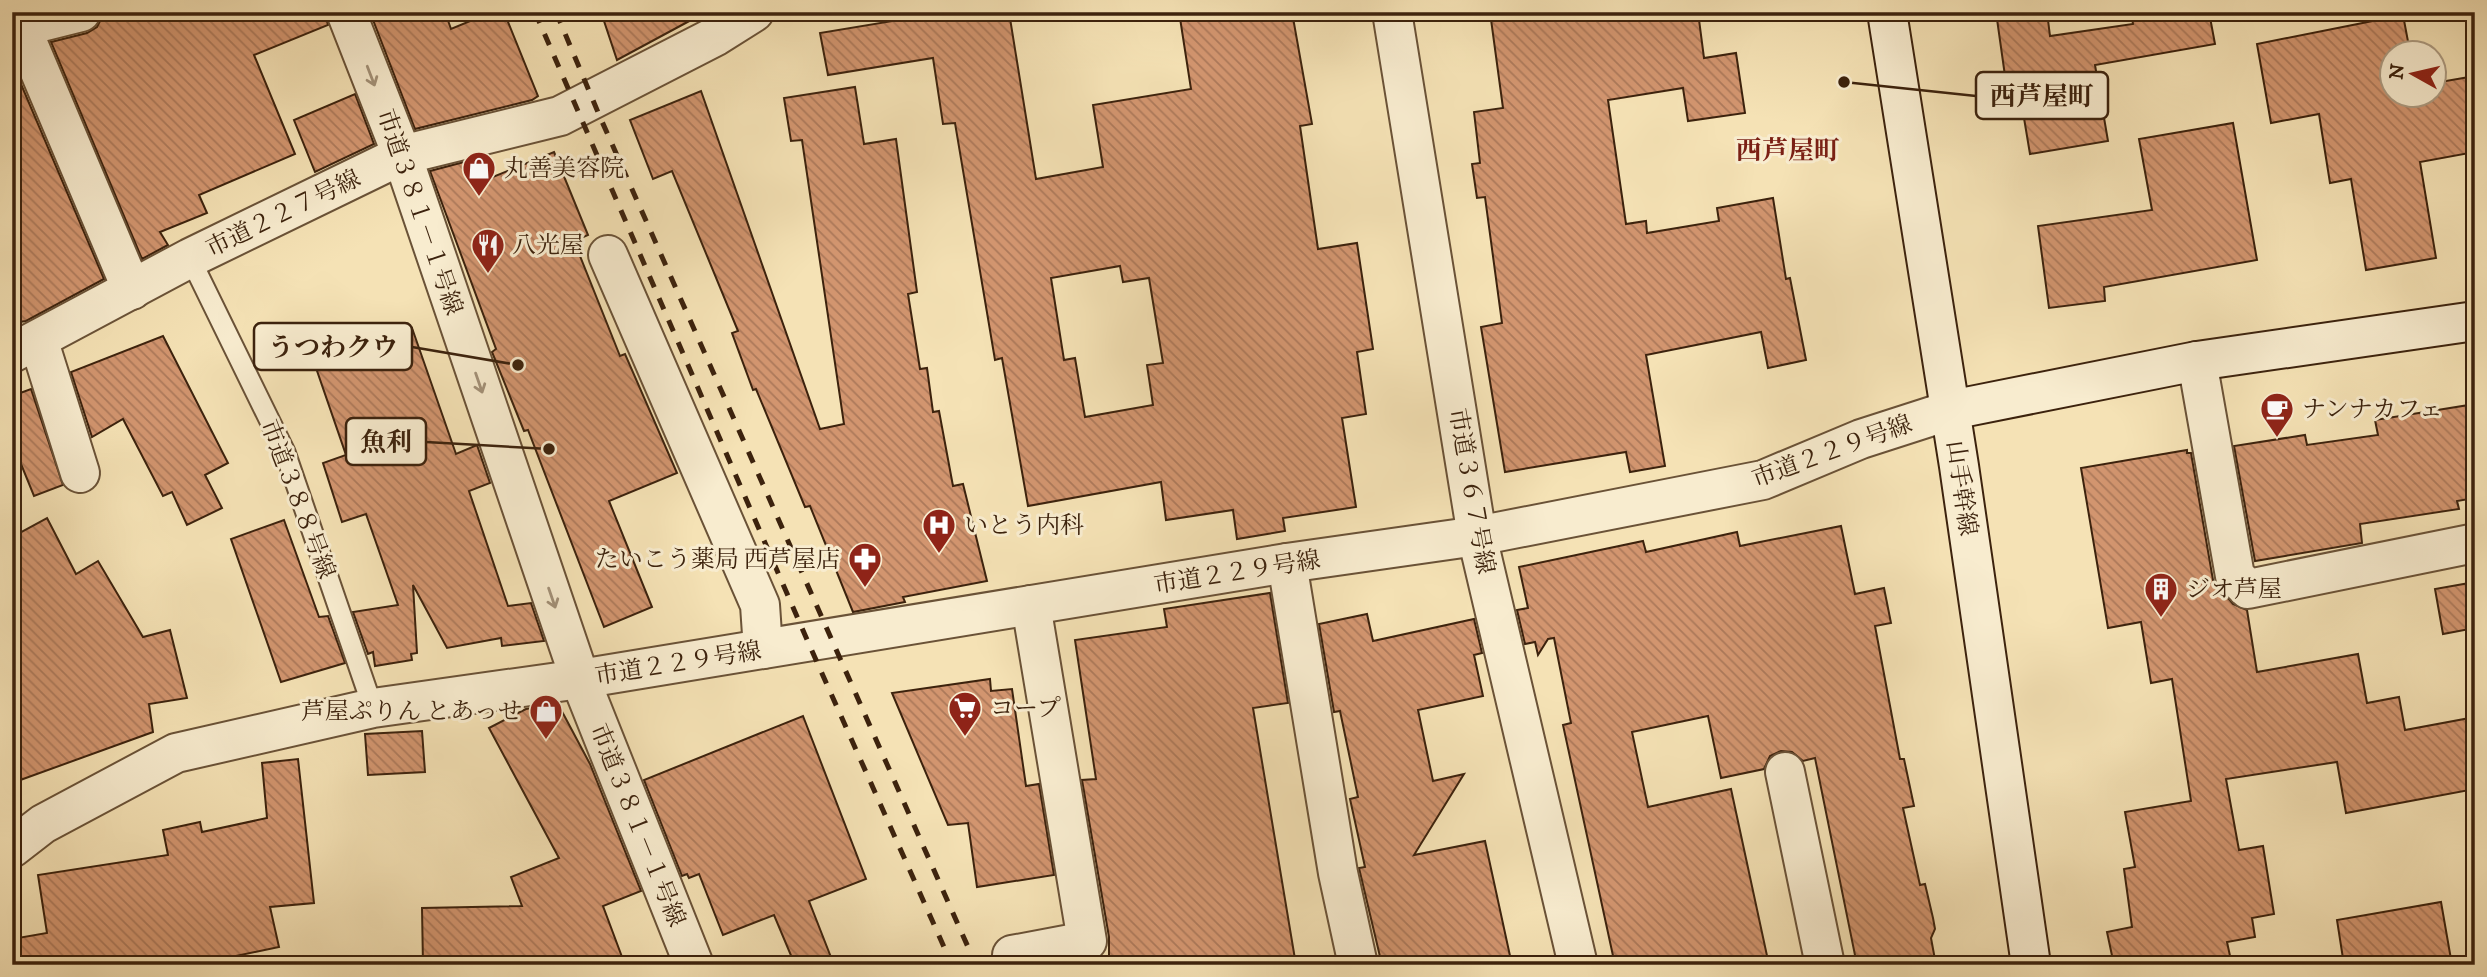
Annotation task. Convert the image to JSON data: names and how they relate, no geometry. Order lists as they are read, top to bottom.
{
  "streets": {
    "street": [
      "市道３８１－１号線",
      "市道２２７号線",
      "市道２２９号線",
      "山手幹線",
      "市道３６７号線"
    ],
    "lane": ["市道３８８号線"]
  },
  "crossings": [
    ["市道３８１－１号線", "市道２２７号線"],
    ["市道３８１－１号線", "市道２２９号線"],
    ["市道２２７号線", "市道３８８号線"],
    ["市道２２９号線", "山手幹線"],
    ["市道２２９号線", "市道３６７号線"],
    ["市道２２９号線", "市道３８８号線"]
  ],
  "districts": ["西芦屋町"],
  "places": {
    "other": ["西芦屋町", "うつわクウ", "魚利"],
    "shop": ["丸善美容院", "芦屋ぷりん とあっせ"],
    "restaurant": ["八光屋"],
    "cafe": ["ナンナカフェ"],
    "hospital": ["いとう内科"],
    "pharmacy": ["たいこう薬局 西芦屋店"],
    "building": ["ジオ芦屋"],
    "supermarket": ["コープ"]
  },
  "north": "left"
}
